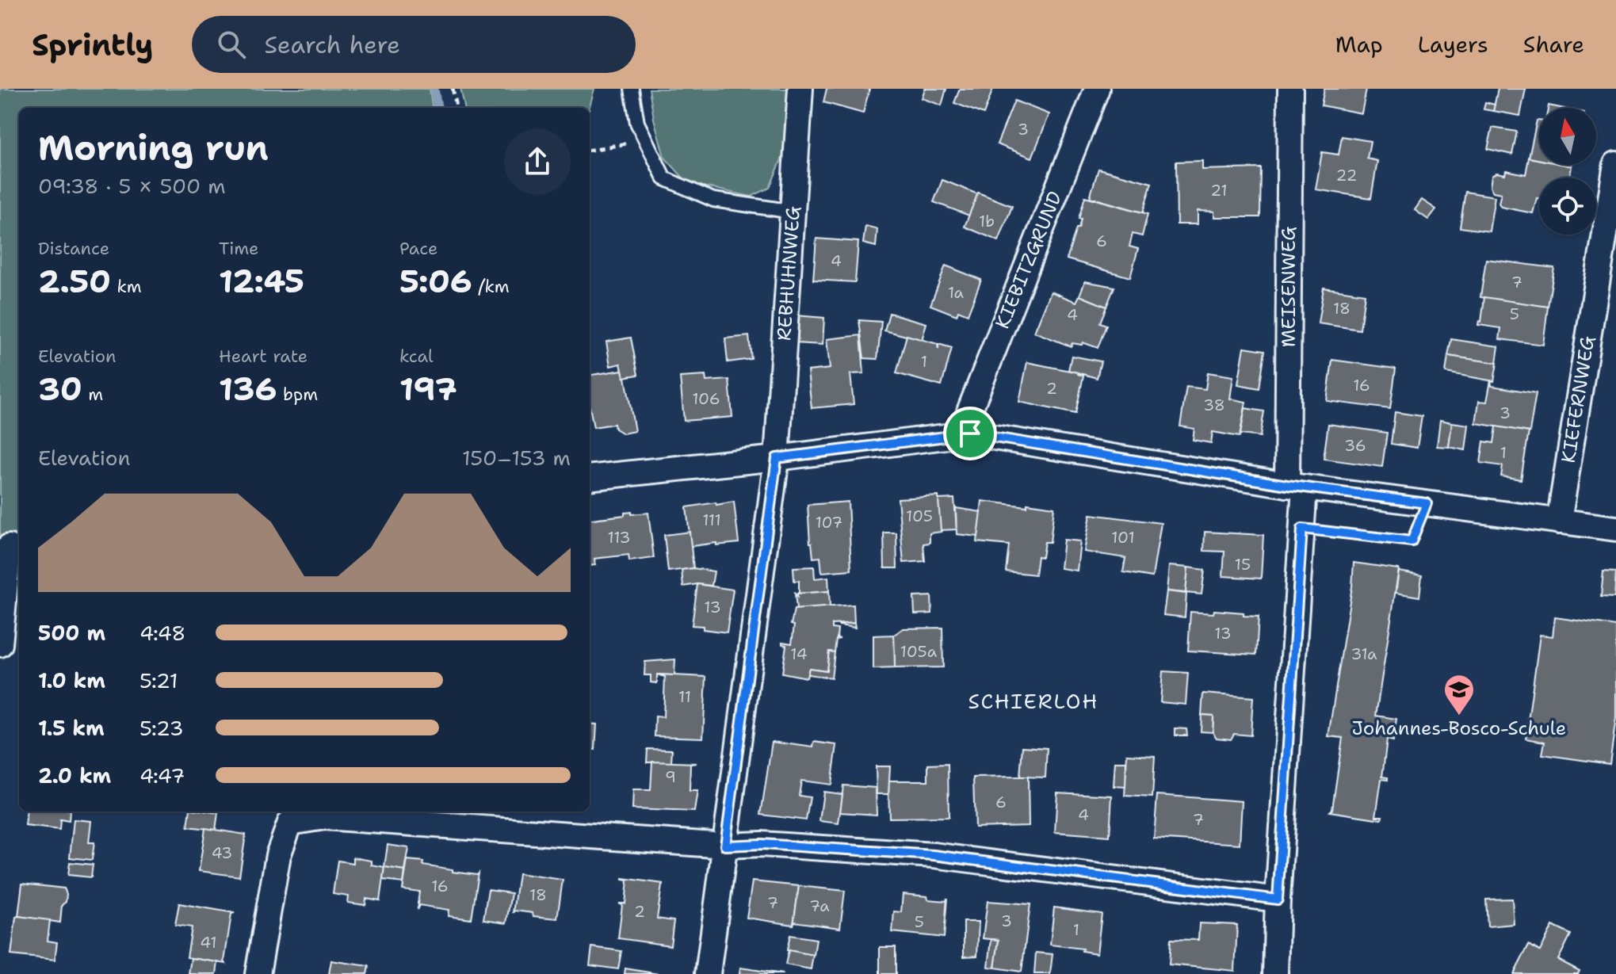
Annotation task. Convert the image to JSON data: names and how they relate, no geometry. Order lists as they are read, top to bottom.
{
  "streets": {
    "street": [
      "KIEBITZGRUND",
      "REBHUHNWEG",
      "MEISENWEG",
      "KIEFERNWEG"
    ]
  },
  "districts": ["SCHIERLOH"],
  "places": {
    "school or university": ["Johannes-Bosco-Schule"]
  },
  "house_numbers": [
    "3",
    "22",
    "21",
    "1b",
    "6",
    "4",
    "7",
    "1a",
    "18",
    "5",
    "4",
    "1",
    "16",
    "2",
    "106",
    "38",
    "3",
    "36",
    "1",
    "105",
    "111",
    "107",
    "113",
    "101",
    "15",
    "13",
    "13",
    "105a",
    "14",
    "31a",
    "11",
    "9",
    "6",
    "4",
    "7",
    "43",
    "16",
    "18",
    "7",
    "7a",
    "2",
    "3",
    "5",
    "1",
    "41"
  ],
  "north": "top",
  "page": {
    "header": "Sprintly",
    "search": "Search here",
    "nav": ["Map", "Layers", "Share"],
    "heading": ["Morning run", "09:38 · 5 × 500 m"],
    "stats": [
      ["Distance", "2.50 km"],
      ["Time", "12:45"],
      ["Pace", "5:06 /km"],
      ["Elevation", "30 m"],
      ["Heart rate", "136 bpm"],
      ["kcal", "197"]
    ],
    "chart": ["Elevation", "150–153 m"],
    "list": [
      {
        "name": "500 m",
        "note": "4:48"
      },
      {
        "name": "1.0 km",
        "note": "5:21"
      },
      {
        "name": "1.5 km",
        "note": "5:23"
      },
      {
        "name": "2.0 km",
        "note": "4:47"
      }
    ]
  }
}
